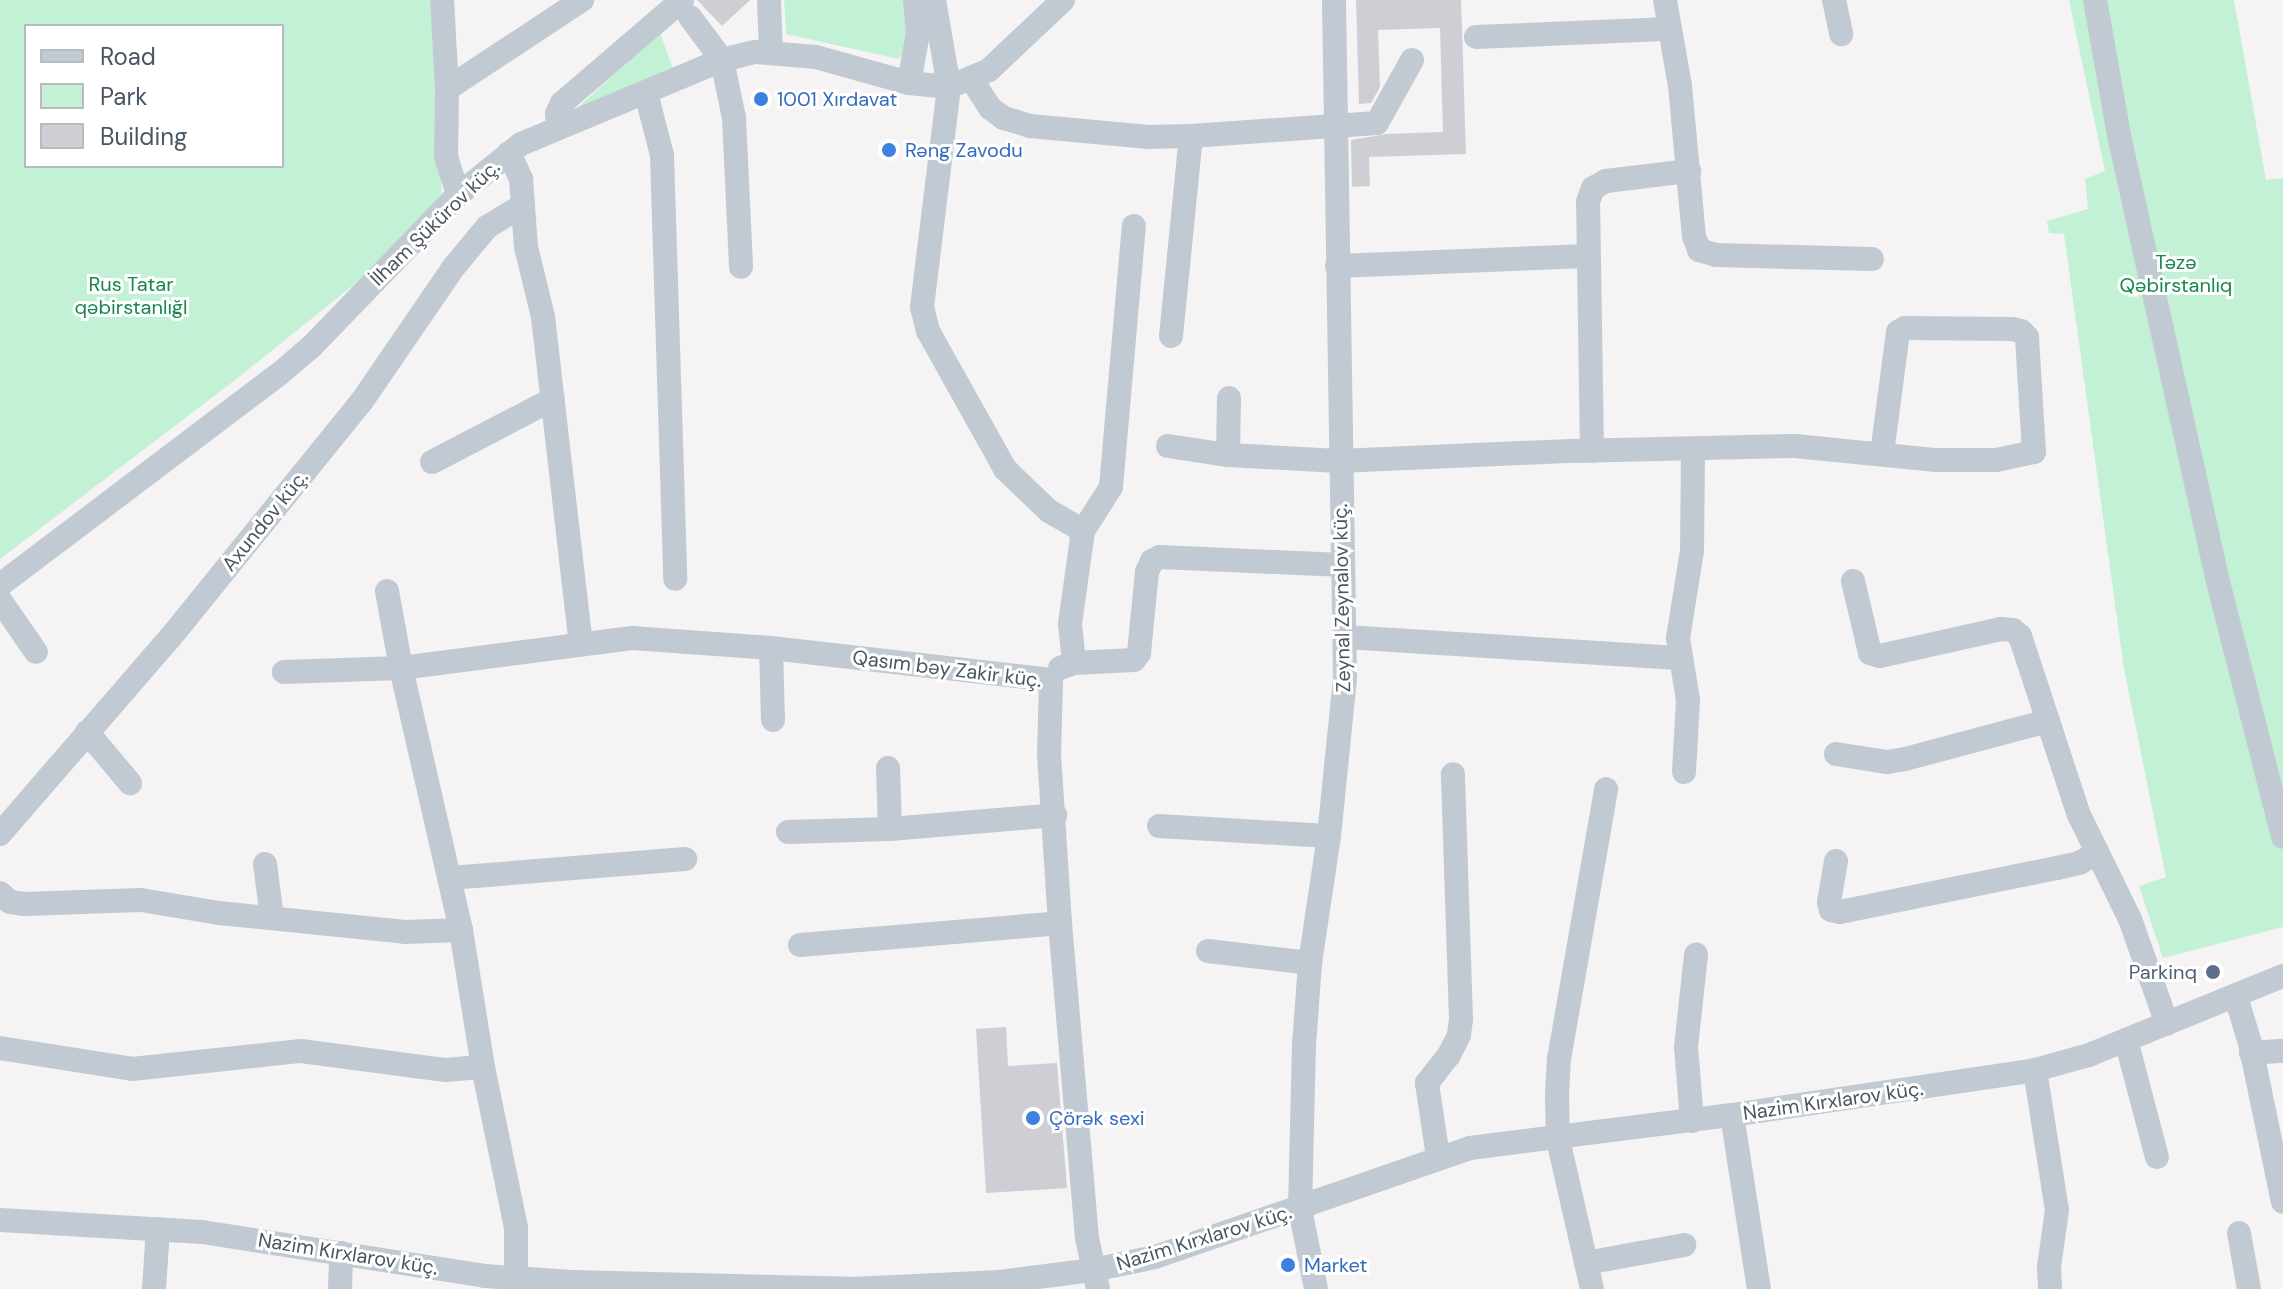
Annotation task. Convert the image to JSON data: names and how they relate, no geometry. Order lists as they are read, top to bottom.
{
  "streets": {
    "street": [
      "İlham Şükürov küç.",
      "Axundov küç.",
      "Zeynal Zeynalov küç.",
      "Qasım bəy Zakir küç.",
      "Nazim Kırxlarov küç."
    ]
  },
  "crossings": [
    ["Zeynal Zeynalov küç.", "Nazim Kırxlarov küç."],
    ["Qasım bəy Zakir küç.", "Nazim Kırxlarov küç."]
  ],
  "parks": ["Təzə Qəbirstanlıq", "Rus Tatar qəbirstanlığl"],
  "places": [
    "1001 Xırdavat",
    "Rəng Zavodu",
    "Parkinq",
    "Çörək sexi",
    "Market"
  ],
  "legend": ["Road", "Park", "Building"]
}
